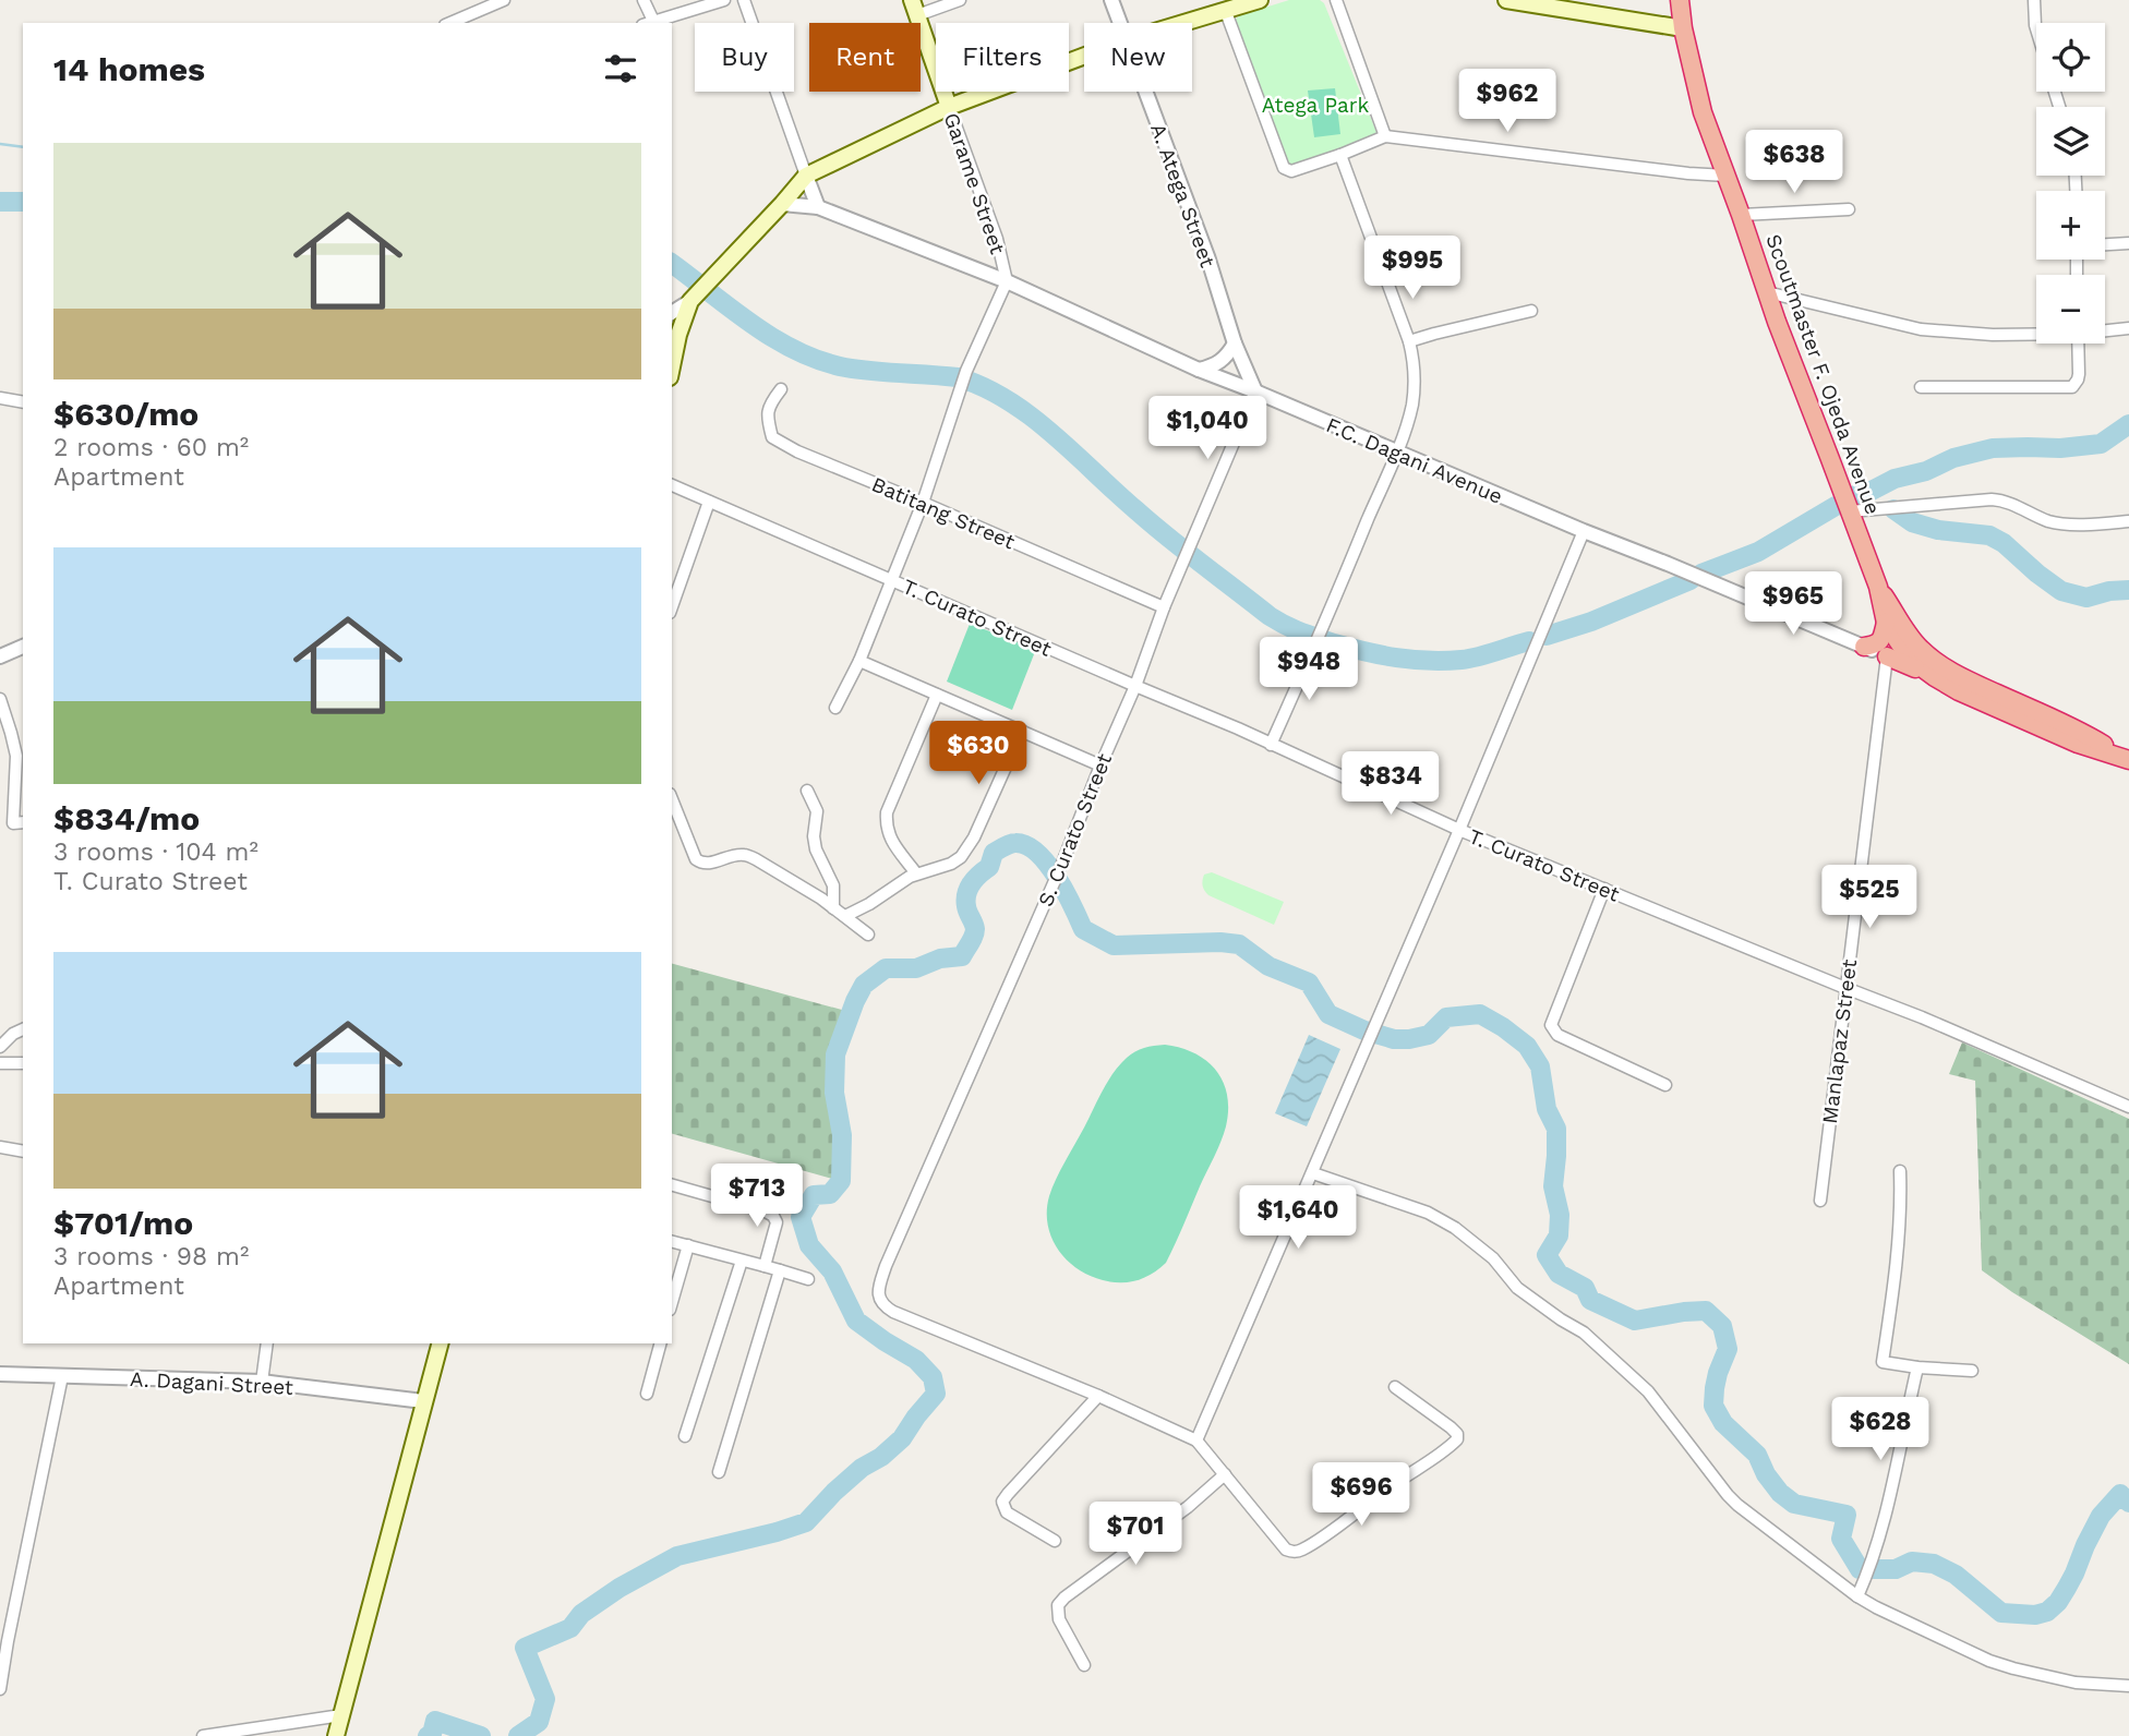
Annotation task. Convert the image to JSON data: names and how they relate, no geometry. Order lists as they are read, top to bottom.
{
  "streets": {
    "highway": ["Scoutmaster F. Ojeda Avenue"],
    "main road": ["Garame Street"],
    "street": [
      "A. Atega Street",
      "F.C. Dagani Avenue",
      "Batitang Street",
      "T. Curato Street",
      "S. Curato Street",
      "Manlapaz Street",
      "A. Dagani Street"
    ]
  },
  "crossings": [
    ["Garame Street", "F.C. Dagani Avenue"],
    ["A. Atega Street", "F.C. Dagani Avenue"],
    ["A. Atega Street", "S. Curato Street"],
    ["F.C. Dagani Avenue", "S. Curato Street"],
    ["F.C. Dagani Avenue", "Manlapaz Street"],
    ["Batitang Street", "S. Curato Street"],
    ["T. Curato Street", "S. Curato Street"],
    ["T. Curato Street", "Manlapaz Street"]
  ],
  "parks": ["Atega Park"],
  "page": {
    "map_buttons": ["+", "−"],
    "chip": [
      "Buy",
      "Rent",
      "Filters",
      "New"
    ],
    "heading": "14 homes",
    "price": [
      "$962",
      "$638",
      "$995",
      "$1,040",
      "$965",
      "$948",
      "$630",
      "$834",
      "$525",
      "$713",
      "$1,640",
      "$628",
      "$696",
      "$701"
    ],
    "list": [
      {
        "name": "$630/mo",
        "note": "2 rooms · 60 m² · Apartment"
      },
      {
        "name": "$834/mo",
        "note": "3 rooms · 104 m² · T. Curato Street"
      },
      {
        "name": "$701/mo",
        "note": "3 rooms · 98 m² · Apartment"
      }
    ]
  }
}
